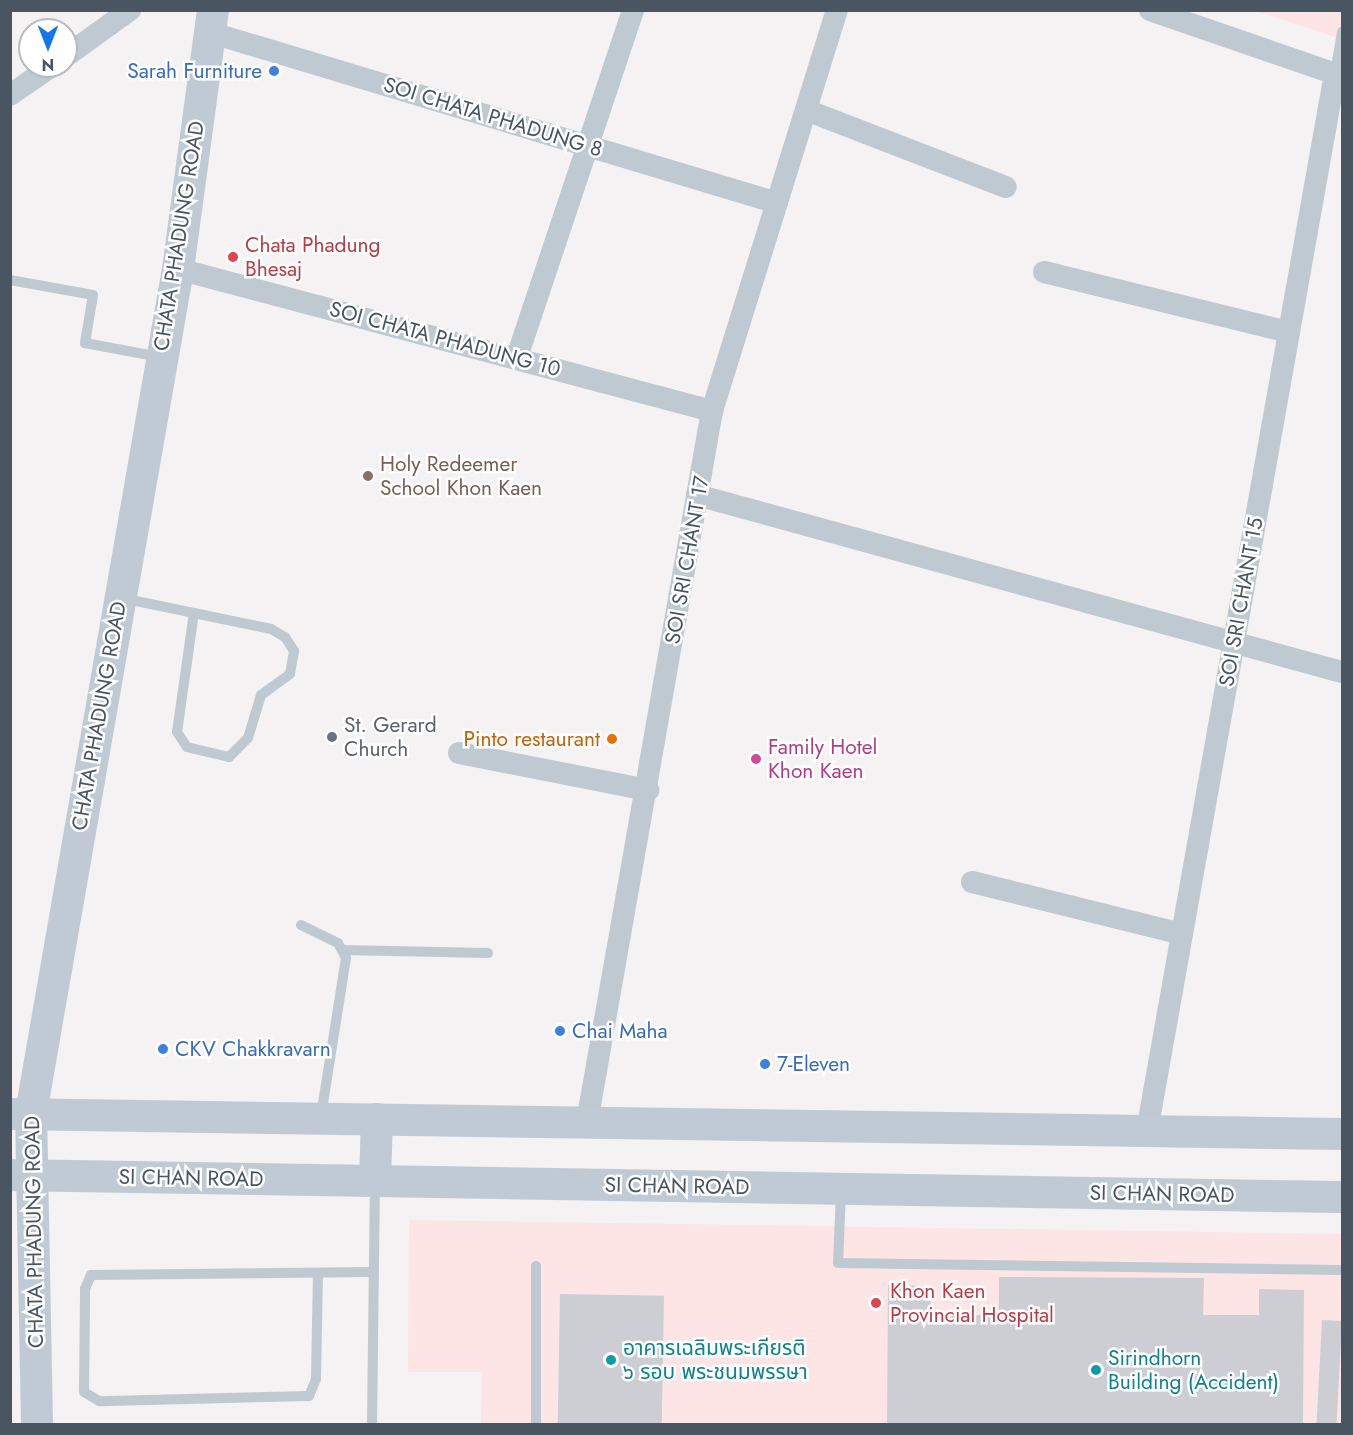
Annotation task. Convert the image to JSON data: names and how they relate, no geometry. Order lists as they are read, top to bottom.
{
  "streets": {
    "main road": ["CHATA PHADUNG ROAD", "SI CHAN ROAD"],
    "street": [
      "SOI CHATA PHADUNG 8",
      "SOI CHATA PHADUNG 10",
      "SOI SRI CHANT 17",
      "SOI SRI CHANT 15"
    ]
  },
  "crossings": [
    ["SOI CHATA PHADUNG 8", "CHATA PHADUNG ROAD"],
    ["SOI CHATA PHADUNG 8", "SOI SRI CHANT 17"],
    ["CHATA PHADUNG ROAD", "SOI CHATA PHADUNG 10"],
    ["CHATA PHADUNG ROAD", "SI CHAN ROAD"],
    ["SOI CHATA PHADUNG 10", "SOI SRI CHANT 17"]
  ],
  "places": [
    "Sarah Furniture",
    "Chata Phadung Bhesaj",
    "Holy Redeemer School Khon Kaen",
    "St. Gerard Church",
    "Pinto restaurant",
    "Family Hotel Khon Kaen",
    "Chai Maha",
    "CKV Chakkravarn",
    "7-Eleven",
    "Khon Kaen Provincial Hospital",
    "อาคารเฉลิมพระเกียรติ ๖ รอบ พระชนมพรรษา",
    "Sirindhorn Building (Accident)"
  ],
  "north": "bottom"
}
